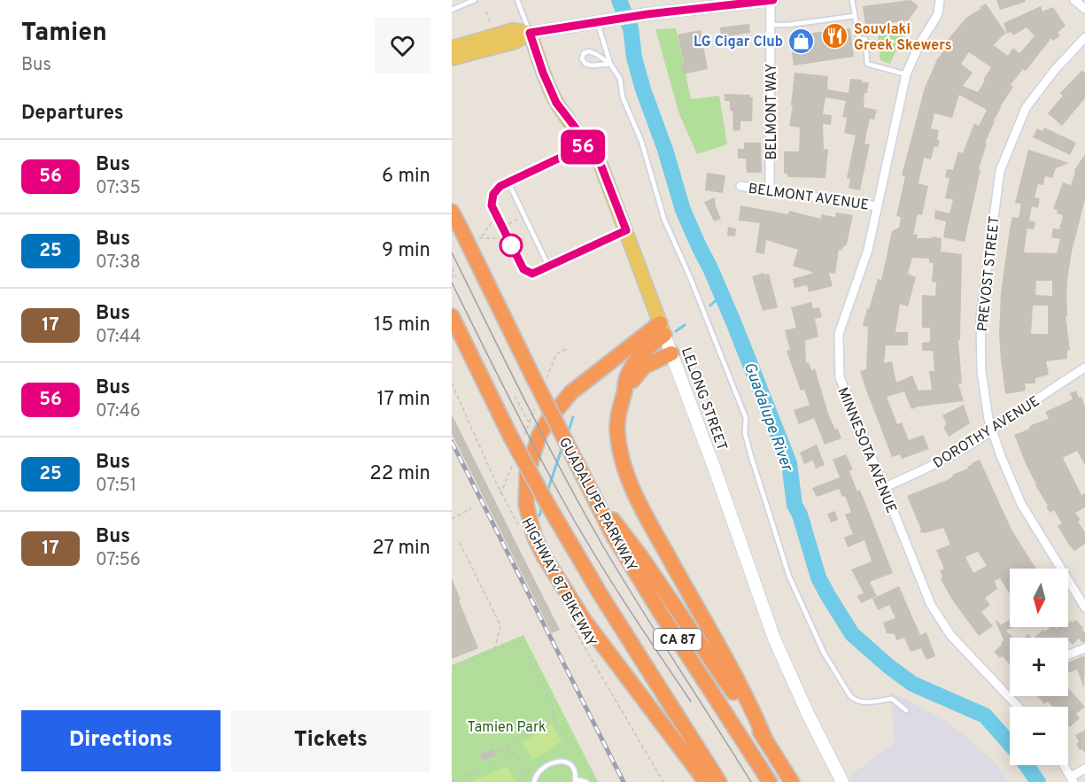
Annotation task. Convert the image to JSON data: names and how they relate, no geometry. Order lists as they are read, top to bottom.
{
  "streets": {
    "highway": ["GUADALUPE PARKWAY", "CA 87"],
    "main road": ["LELONG STREET"],
    "street": [
      "BELMONT WAY",
      "BELMONT AVENUE",
      "PREVOST STREET",
      "DOROTHY AVENUE",
      "MINNESOTA AVENUE"
    ],
    "path": ["HIGHWAY 87 BIKEWAY"]
  },
  "crossings": [
    ["BELMONT WAY", "BELMONT AVENUE"],
    ["BELMONT AVENUE", "MINNESOTA AVENUE"],
    ["PREVOST STREET", "DOROTHY AVENUE"],
    ["DOROTHY AVENUE", "MINNESOTA AVENUE"]
  ],
  "water": ["Guadalupe River"],
  "parks": ["Tamien Park"],
  "places": {
    "restaurant": ["Souvlaki Greek Skewers"],
    "shop": ["LG Cigar Club"]
  },
  "lines": ["bus line 56"],
  "north": "bottom",
  "page": {
    "heading": [
      ["Tamien", "Bus"],
      "Departures"
    ],
    "on_map": "56",
    "list": [
      {
        "mark": "56",
        "name": "Bus",
        "note": "07:35",
        "value": "6 min"
      },
      {
        "mark": "25",
        "name": "Bus",
        "note": "07:38",
        "value": "9 min"
      },
      {
        "mark": "17",
        "name": "Bus",
        "note": "07:44",
        "value": "15 min"
      },
      {
        "mark": "56",
        "name": "Bus",
        "note": "07:46",
        "value": "17 min"
      },
      {
        "mark": "25",
        "name": "Bus",
        "note": "07:51",
        "value": "22 min"
      },
      {
        "mark": "17",
        "name": "Bus",
        "note": "07:56",
        "value": "27 min"
      }
    ],
    "map_buttons": ["+", "−"],
    "buttons": ["Directions", "Tickets"]
  }
}
